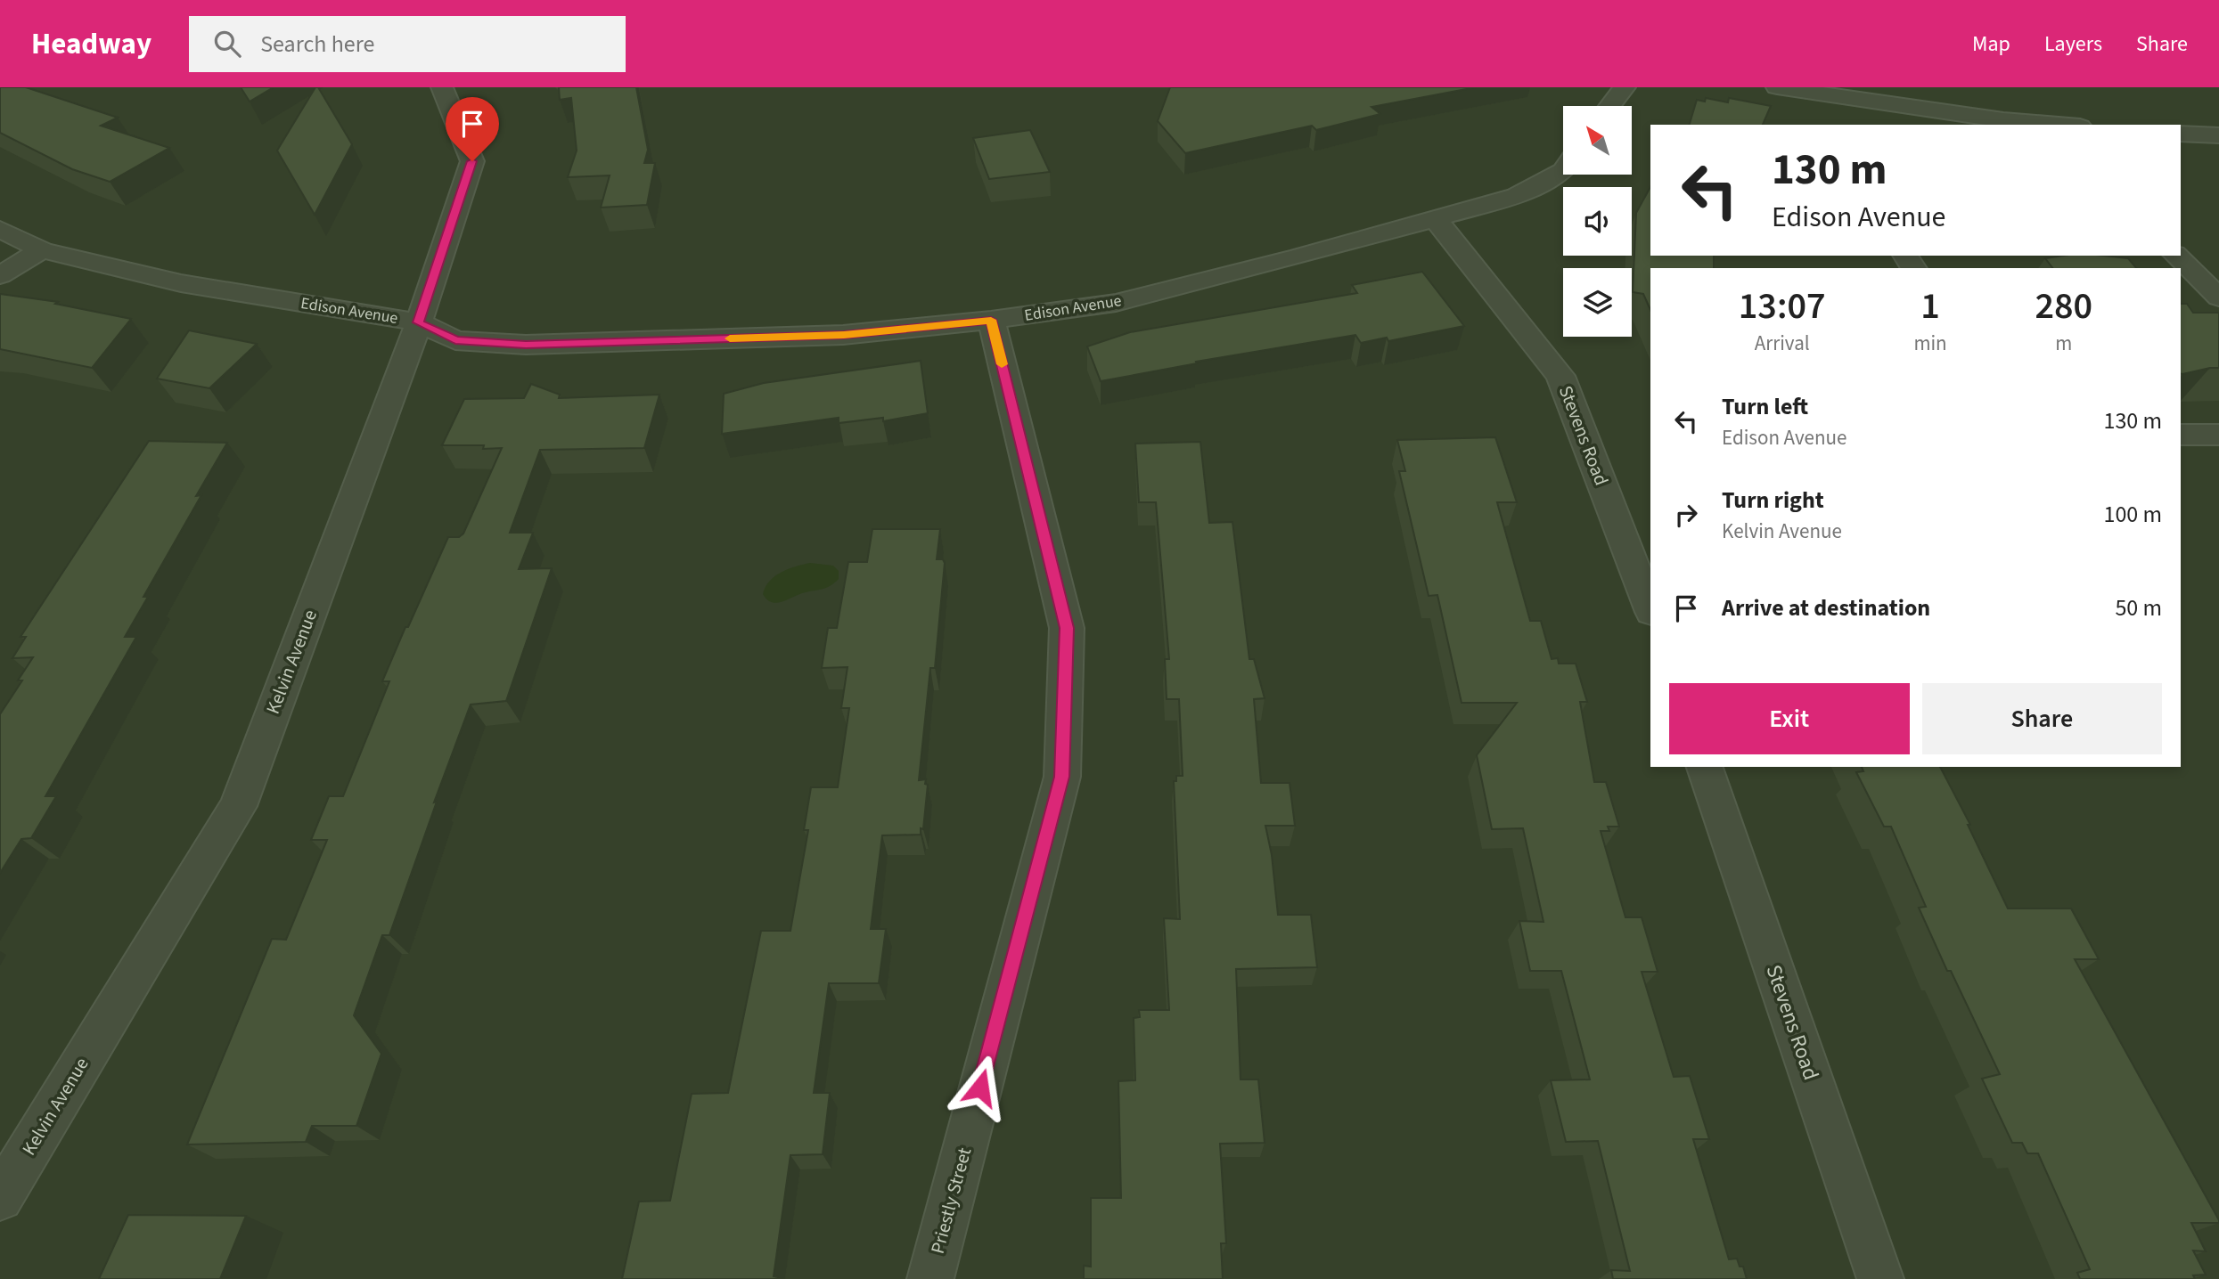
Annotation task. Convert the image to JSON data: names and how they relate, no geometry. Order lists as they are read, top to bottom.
{
  "streets": {
    "street": [
      "Edison Avenue",
      "Stevens Road",
      "Kelvin Avenue",
      "Priestly Street"
    ]
  },
  "crossings": [
    ["Edison Avenue", "Stevens Road"],
    ["Edison Avenue", "Kelvin Avenue"],
    ["Edison Avenue", "Priestly Street"]
  ],
  "north": "top left",
  "page": {
    "header": "Headway",
    "search": "Search here",
    "nav": ["Map", "Layers", "Share"],
    "turn": ["130 m", "Edison Avenue"],
    "eta": [
      "13:07",
      "Arrival",
      "1",
      "min",
      "280",
      "m"
    ],
    "list": [
      {
        "name": "Turn left",
        "note": "Edison Avenue",
        "value": "130 m"
      },
      {
        "name": "Turn right",
        "note": "Kelvin Avenue",
        "value": "100 m"
      },
      {
        "name": "Arrive at destination",
        "value": "50 m"
      }
    ],
    "buttons": ["Exit", "Share"]
  }
}
